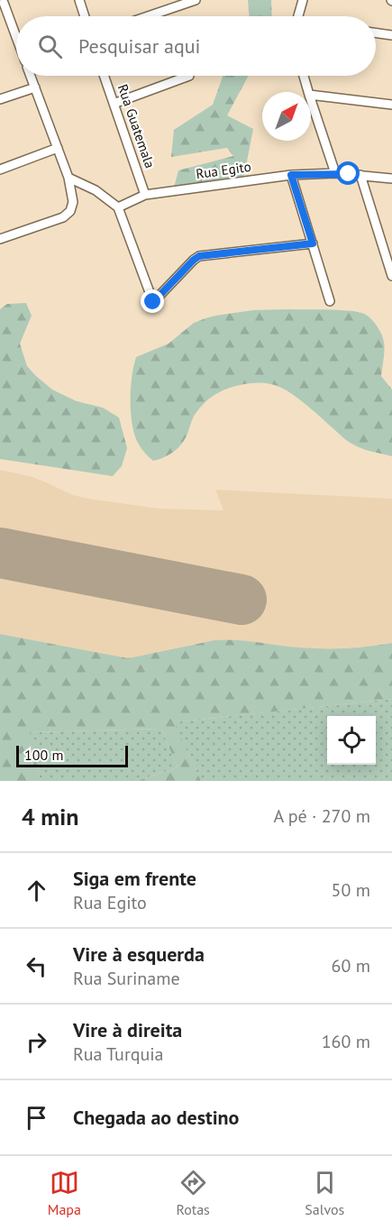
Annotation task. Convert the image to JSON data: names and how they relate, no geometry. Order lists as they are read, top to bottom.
{
  "streets": {
    "street": ["Rua Guatemala", "Rua Egito"]
  },
  "crossings": [
    ["Rua Guatemala", "Rua Egito"]
  ],
  "scale_bar": "100 m",
  "north": "top right",
  "page": {
    "search": "Pesquisar aqui",
    "scale": "100 m",
    "heading": ["4 min", "A pé · 270 m"],
    "list": [
      ["Siga em frente", "Rua Egito", "50 m"],
      ["Vire à esquerda", "Rua Suriname", "60 m"],
      ["Vire à direita", "Rua Turquia", "160 m"],
      "Chegada ao destino"
    ],
    "nav": ["Mapa", "Rotas", "Salvos"]
  }
}
